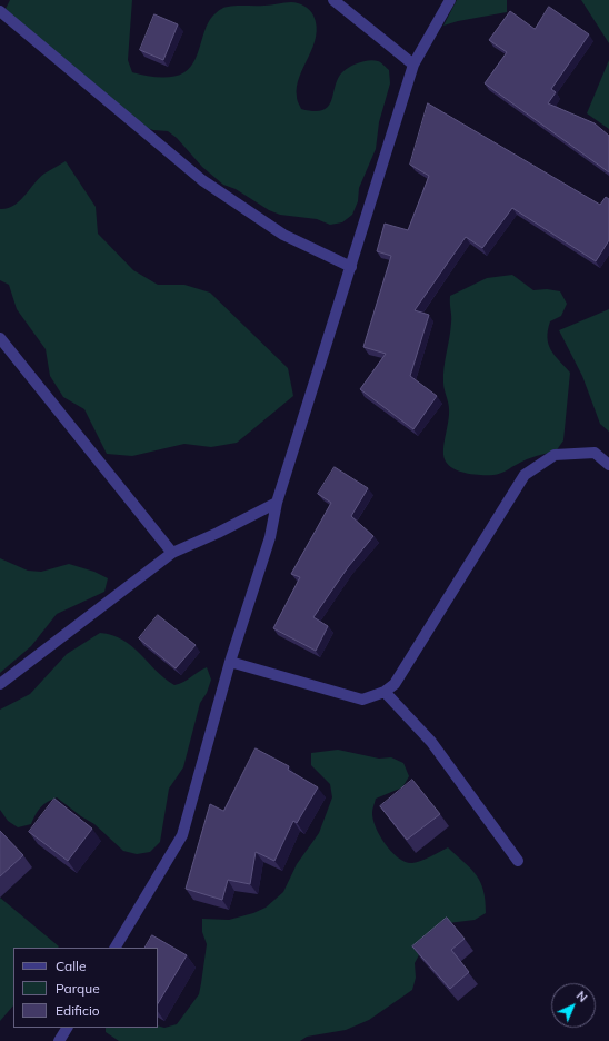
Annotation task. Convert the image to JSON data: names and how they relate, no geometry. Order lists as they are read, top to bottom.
{
  "legend": ["Calle", "Parque", "Edificio"],
  "north": "top right"
}
